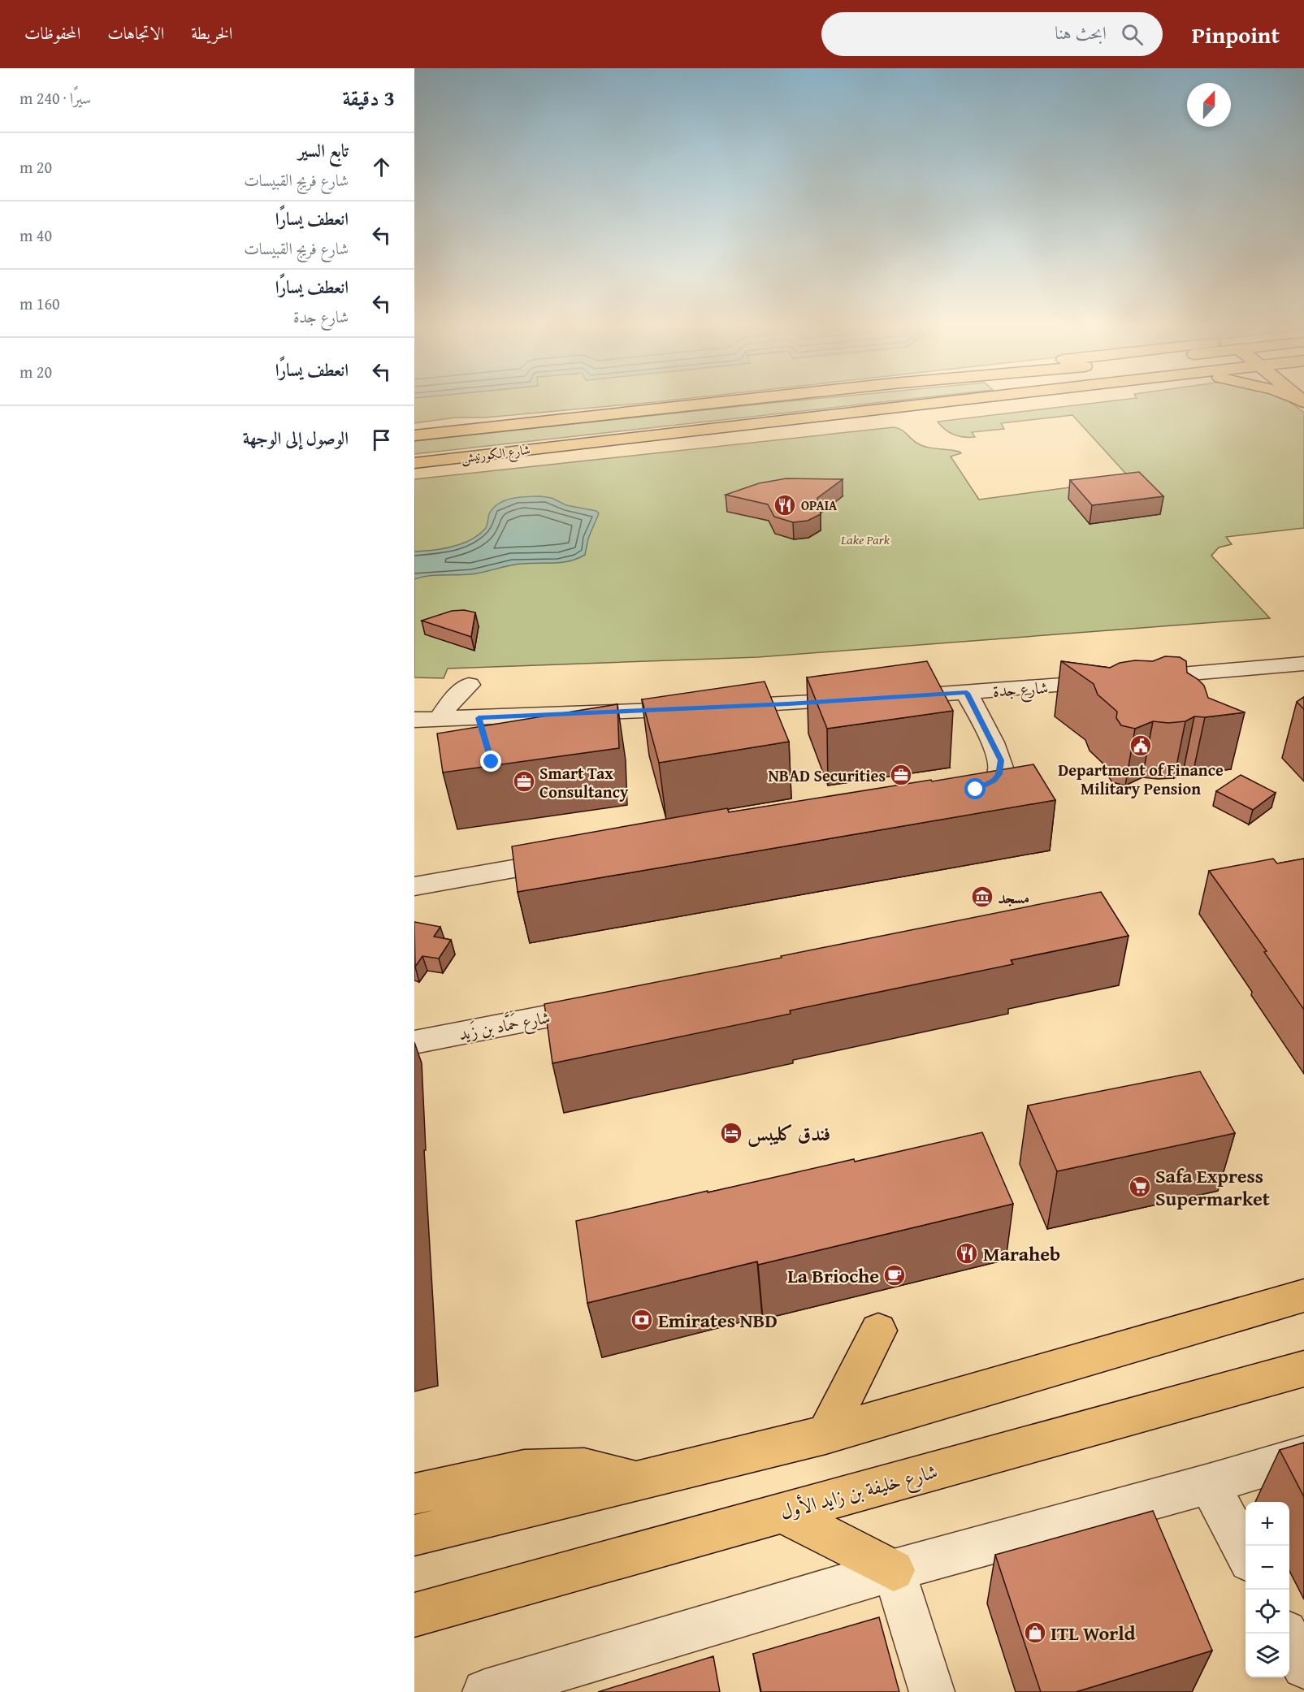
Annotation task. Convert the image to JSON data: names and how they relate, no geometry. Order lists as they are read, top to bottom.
{
  "streets": {
    "main road": ["شارع الكورنيش", "شارع خليفة بن زايد الأول"],
    "street": ["شارع جدة", "شارع حَمَّاد بن زَيد"]
  },
  "parks": ["Lake Park"],
  "places": {
    "restaurant": ["OPAIA", "Maraheb"],
    "public building": ["Department of Finance Military Pension"],
    "office": ["NBAD Securities", "Smart Tax Consultancy"],
    "museum": ["مسجد"],
    "hotel": ["فندق كليبس"],
    "supermarket": ["Safa Express Supermarket"],
    "cafe": ["La Brioche"],
    "bank": ["Emirates NBD"],
    "shop": ["ITL World"]
  },
  "north": "top",
  "page": {
    "header": "Pinpoint",
    "search": "ابحث هنا",
    "nav": ["الخريطة", "الاتجاهات", "المحفوظات"],
    "heading": ["3 دقيقة", "سيرًا · 240 m"],
    "list": [
      ["تابع السير", "شارع فريج القبيسات", "20 m"],
      ["انعطف يسارًا", "شارع فريج القبيسات", "40 m"],
      ["انعطف يسارًا", "شارع جدة", "160 m"],
      ["انعطف يسارًا", "20 m"],
      "الوصول إلى الوجهة"
    ],
    "map_buttons": ["+", "−"]
  }
}
